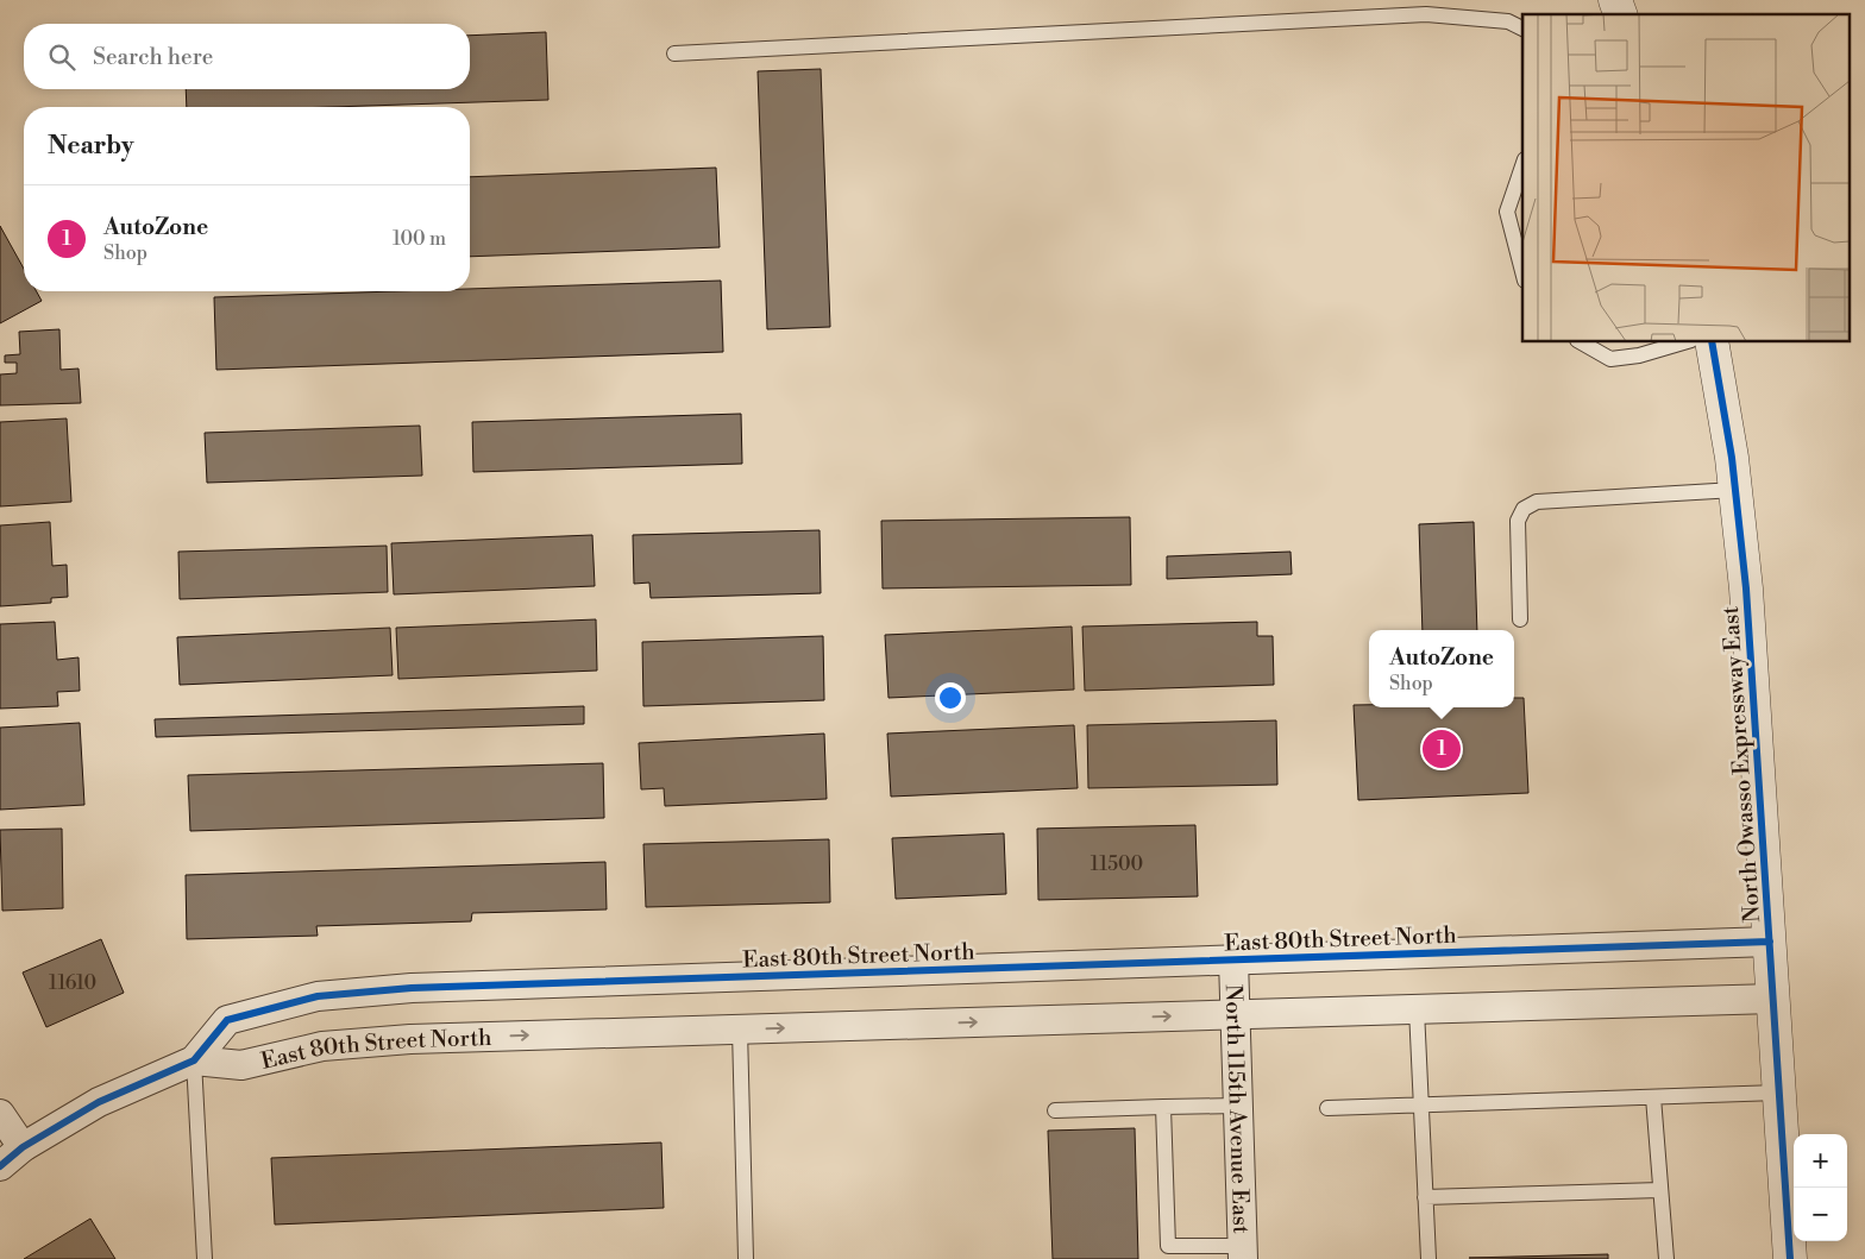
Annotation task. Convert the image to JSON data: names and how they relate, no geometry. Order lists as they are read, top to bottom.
{
  "streets": {
    "street": ["North Owasso Expressway East", "East 80th Street North", "North 115th Avenue East"]
  },
  "crossings": [
    ["North Owasso Expressway East", "East 80th Street North"],
    ["East 80th Street North", "North 115th Avenue East"]
  ],
  "house_numbers": ["11500", "11610"],
  "page": {
    "search": "Search here",
    "heading": "Nearby",
    "list": [
      {
        "mark": "1",
        "name": "AutoZone",
        "note": "Shop",
        "value": "100 m"
      }
    ],
    "popup": ["AutoZone", "Shop"],
    "pins": "1",
    "map_buttons": ["+", "−"]
  }
}
